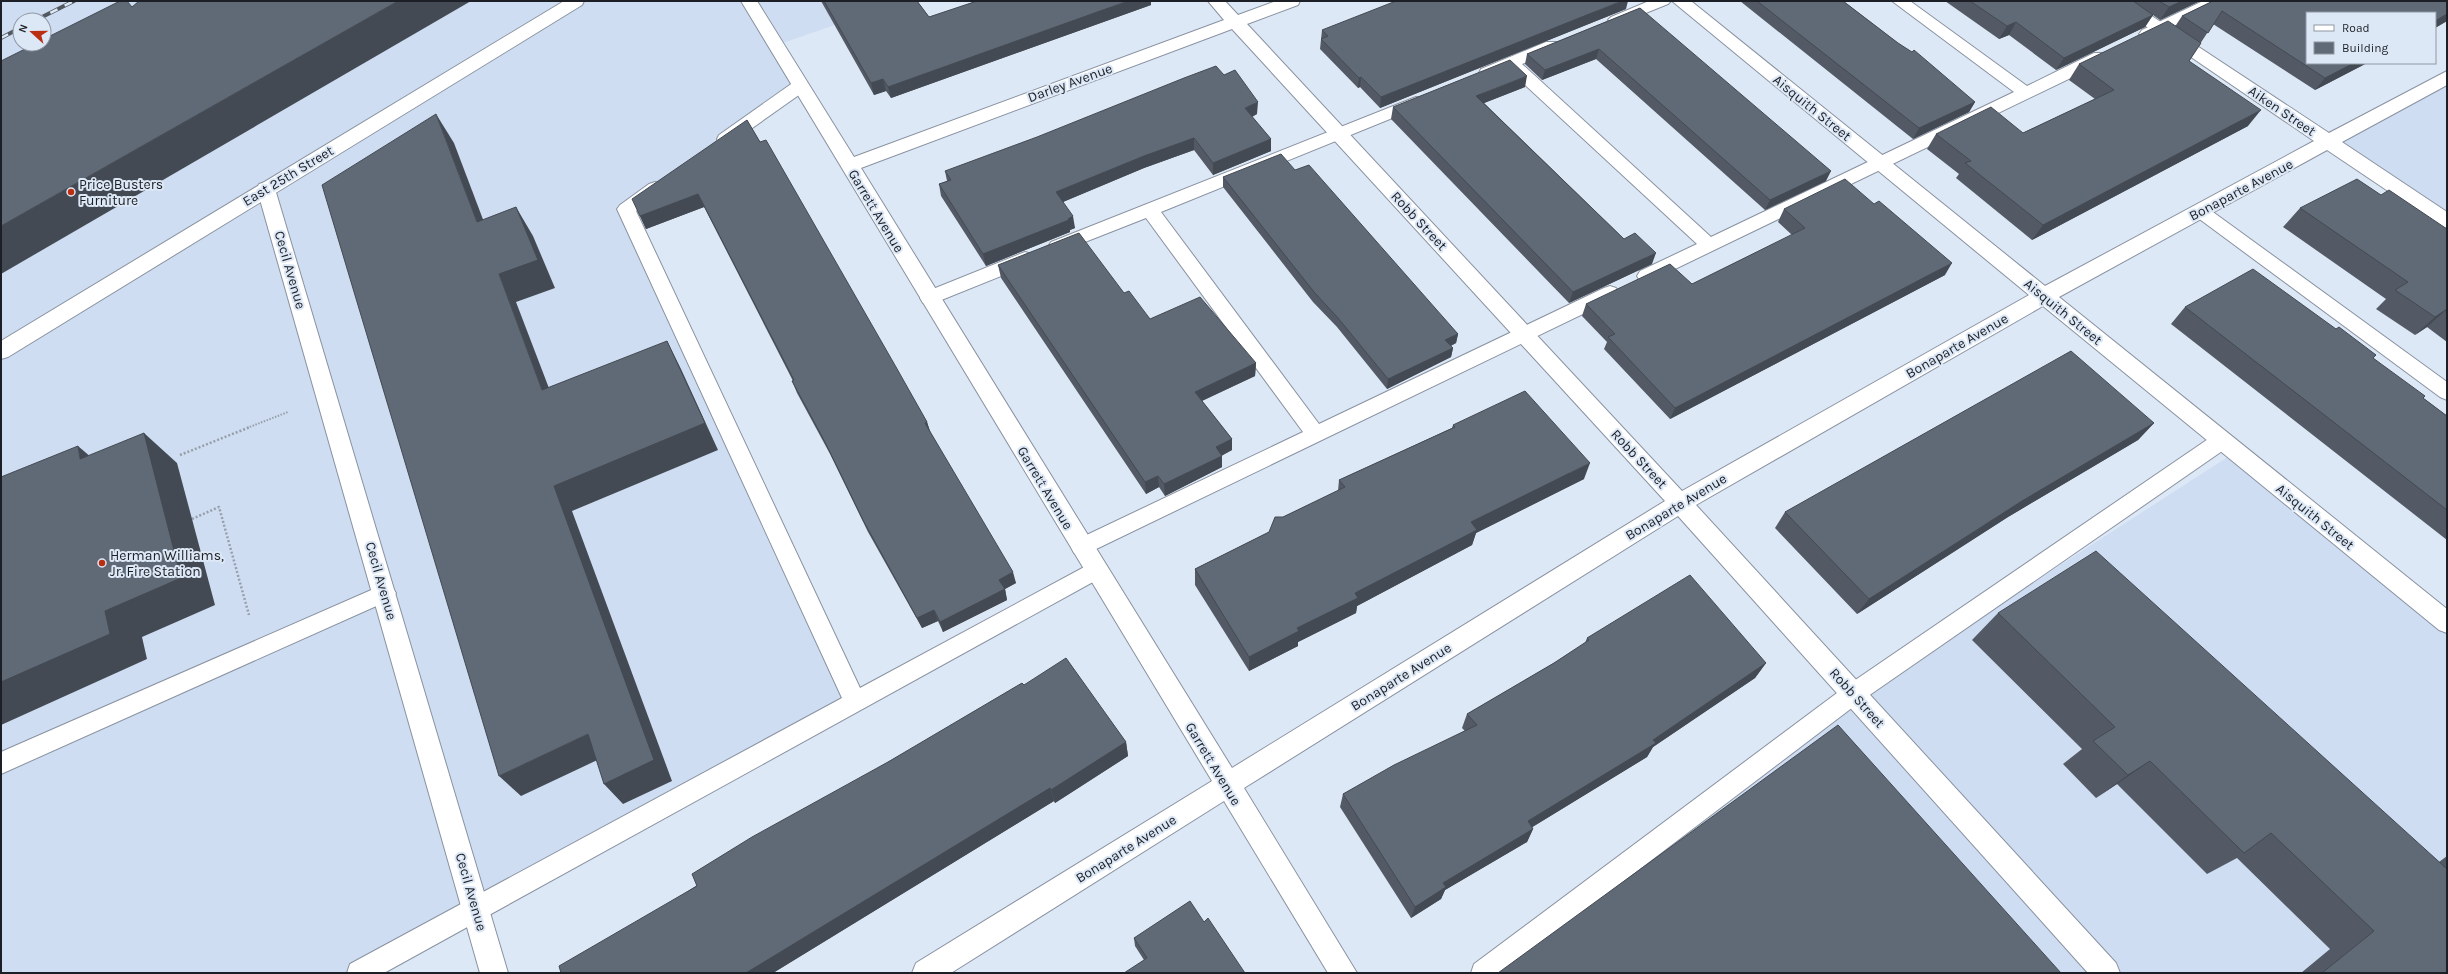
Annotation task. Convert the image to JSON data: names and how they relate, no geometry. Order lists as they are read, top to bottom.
{
  "streets": {
    "street": [
      "Darley Avenue",
      "Aisquith Street",
      "Aiken Street",
      "East 25th Street",
      "Bonaparte Avenue",
      "Garrett Avenue",
      "Robb Street",
      "Cecil Avenue"
    ]
  },
  "crossings": [
    ["Darley Avenue", "Garrett Avenue"],
    ["Darley Avenue", "Robb Street"],
    ["Aisquith Street", "Bonaparte Avenue"],
    ["Aiken Street", "Bonaparte Avenue"],
    ["East 25th Street", "Cecil Avenue"],
    ["Bonaparte Avenue", "Garrett Avenue"],
    ["Bonaparte Avenue", "Robb Street"]
  ],
  "places": ["Price Busters Furniture", "Herman Williams, Jr. Fire Station"],
  "legend": ["Road", "Building"],
  "north": "left"
}
